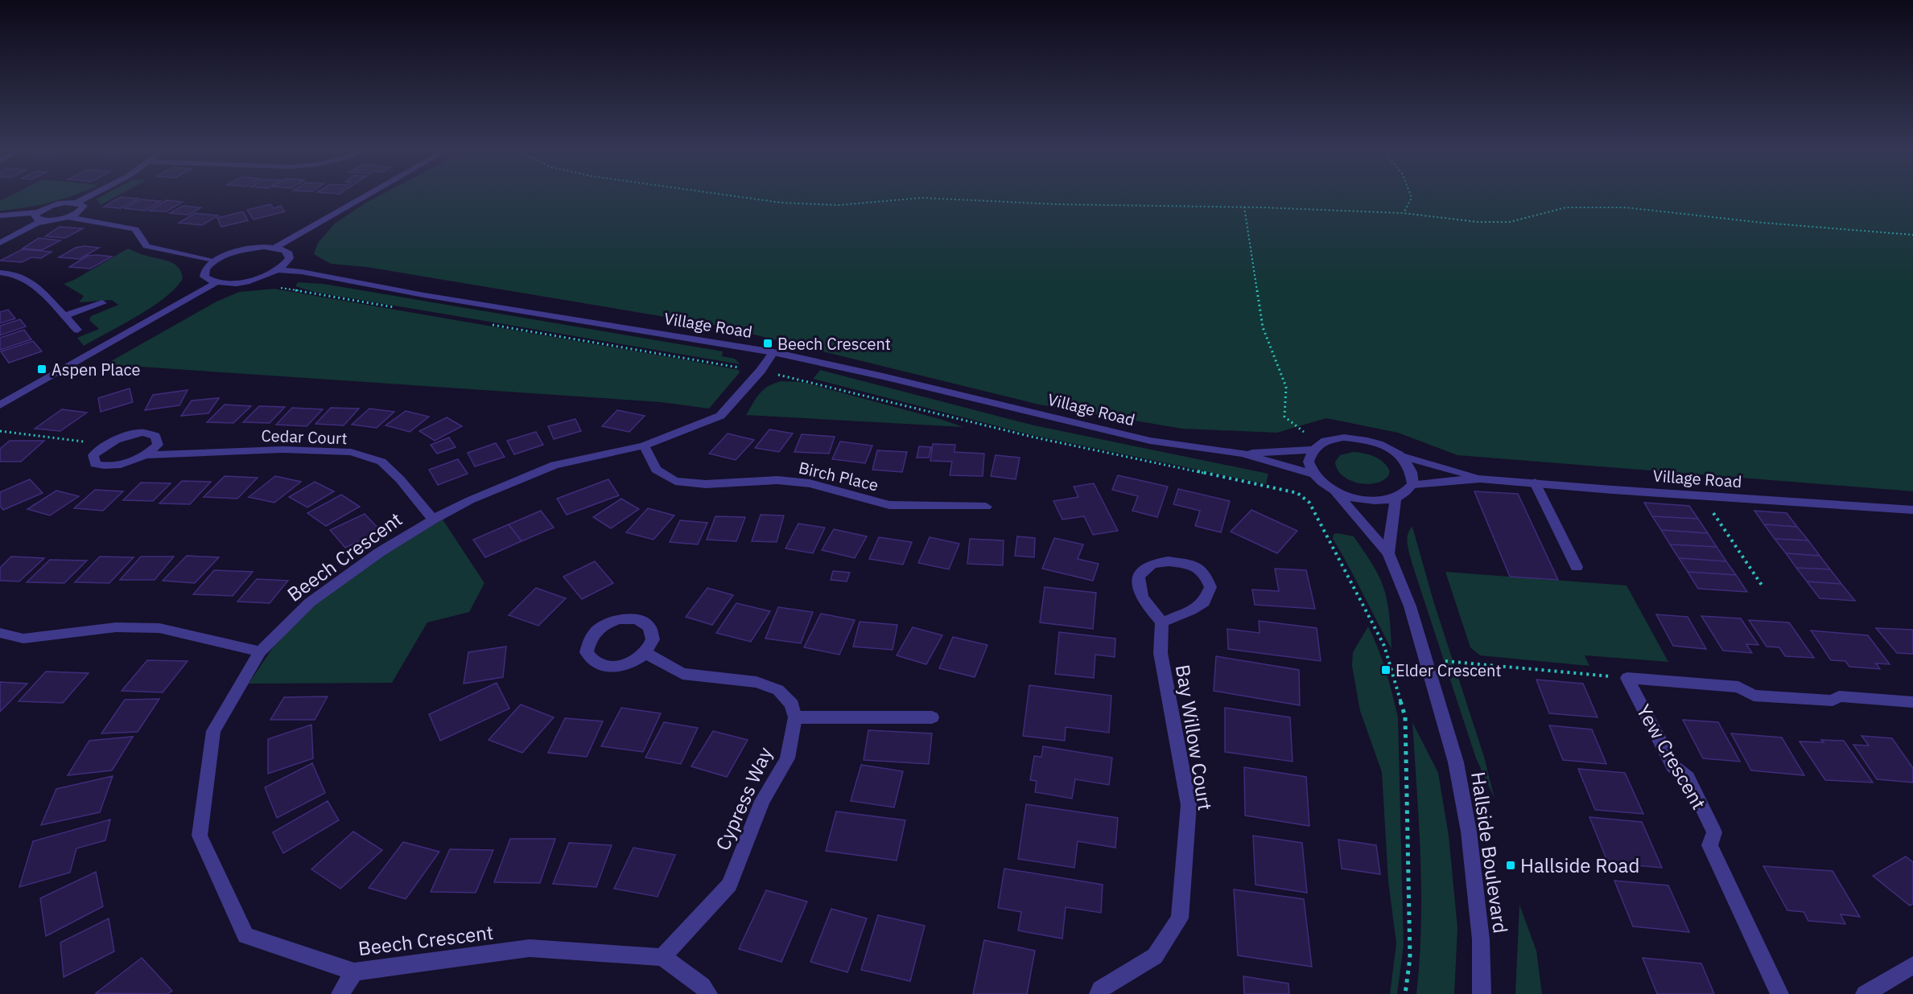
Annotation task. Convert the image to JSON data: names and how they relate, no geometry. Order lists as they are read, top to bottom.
{
  "streets": {
    "street": [
      "Village Road",
      "Cedar Court",
      "Birch Place",
      "Beech Crescent",
      "Bay Willow Court",
      "Yew Crescent",
      "Cypress Way",
      "Hallside Boulevard"
    ]
  },
  "crossings": [
    ["Village Road", "Beech Crescent"],
    ["Cedar Court", "Beech Crescent"],
    ["Birch Place", "Beech Crescent"],
    ["Beech Crescent", "Cypress Way"]
  ],
  "places": {
    "transit": [
      "Beech Crescent",
      "Aspen Place",
      "Elder Crescent",
      "Hallside Road"
    ]
  }
}
